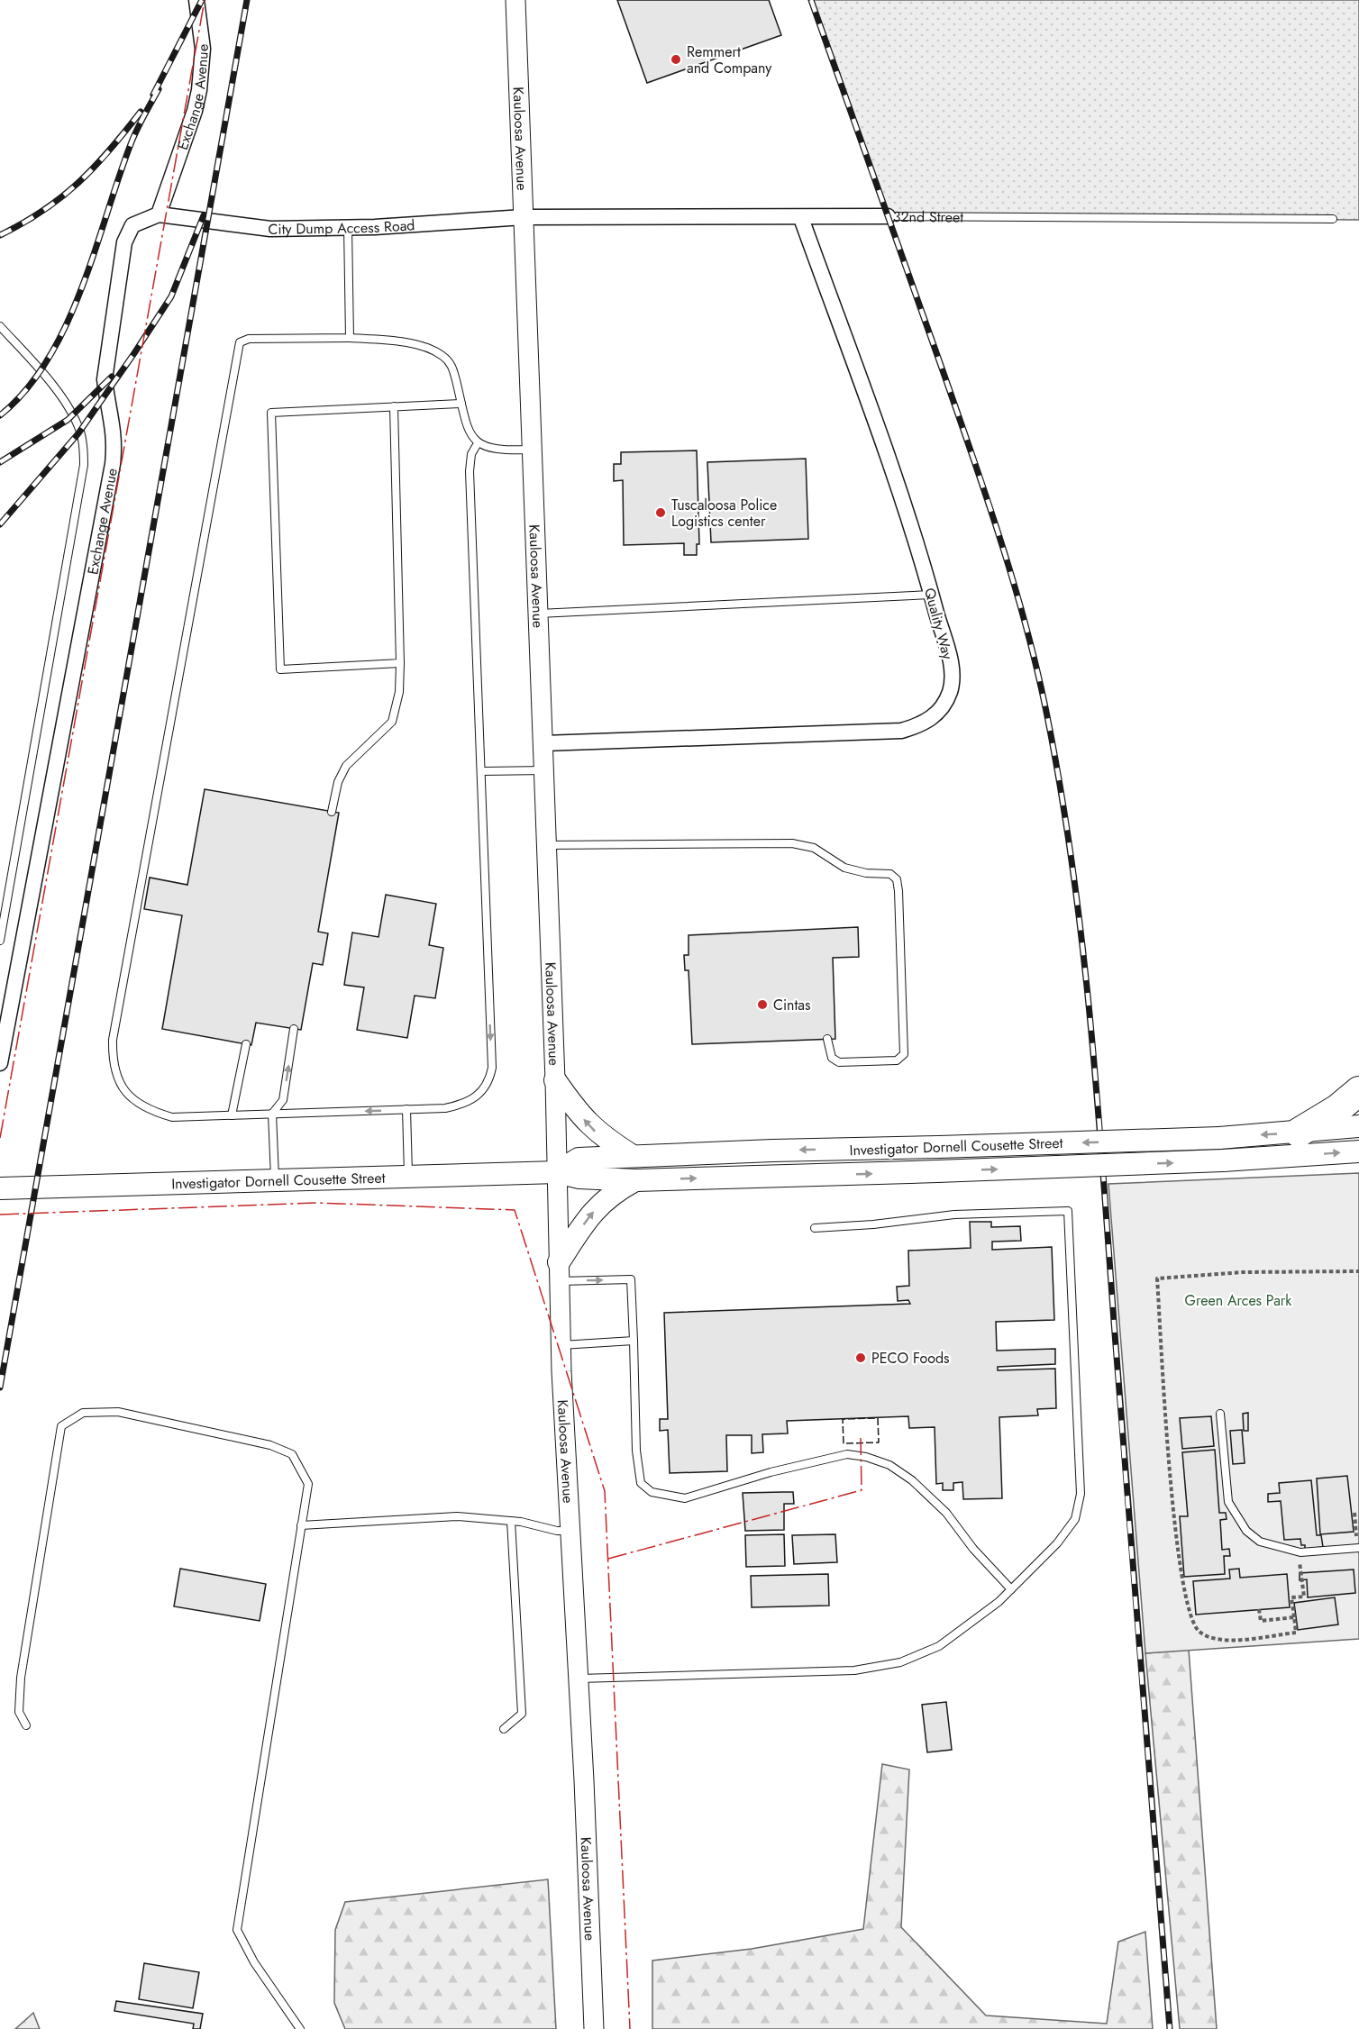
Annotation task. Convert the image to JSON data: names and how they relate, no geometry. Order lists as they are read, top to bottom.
{
  "streets": {
    "main road": ["Investigator Dornell Cousette Street"],
    "street": [
      "Exchange Avenue",
      "Kauloosa Avenue",
      "32nd Street",
      "City Dump Access Road",
      "Quality Way"
    ]
  },
  "crossings": [
    ["Exchange Avenue", "City Dump Access Road"],
    ["Kauloosa Avenue", "32nd Street"],
    ["Kauloosa Avenue", "City Dump Access Road"],
    ["Kauloosa Avenue", "Quality Way"],
    ["Kauloosa Avenue", "Investigator Dornell Cousette Street"],
    ["32nd Street", "City Dump Access Road"],
    ["32nd Street", "Quality Way"]
  ],
  "parks": ["Green Arces Park"],
  "places": [
    "Remmert and Company",
    "Tuscaloosa Police Logistics center",
    "Cintas",
    "PECO Foods"
  ]
}
